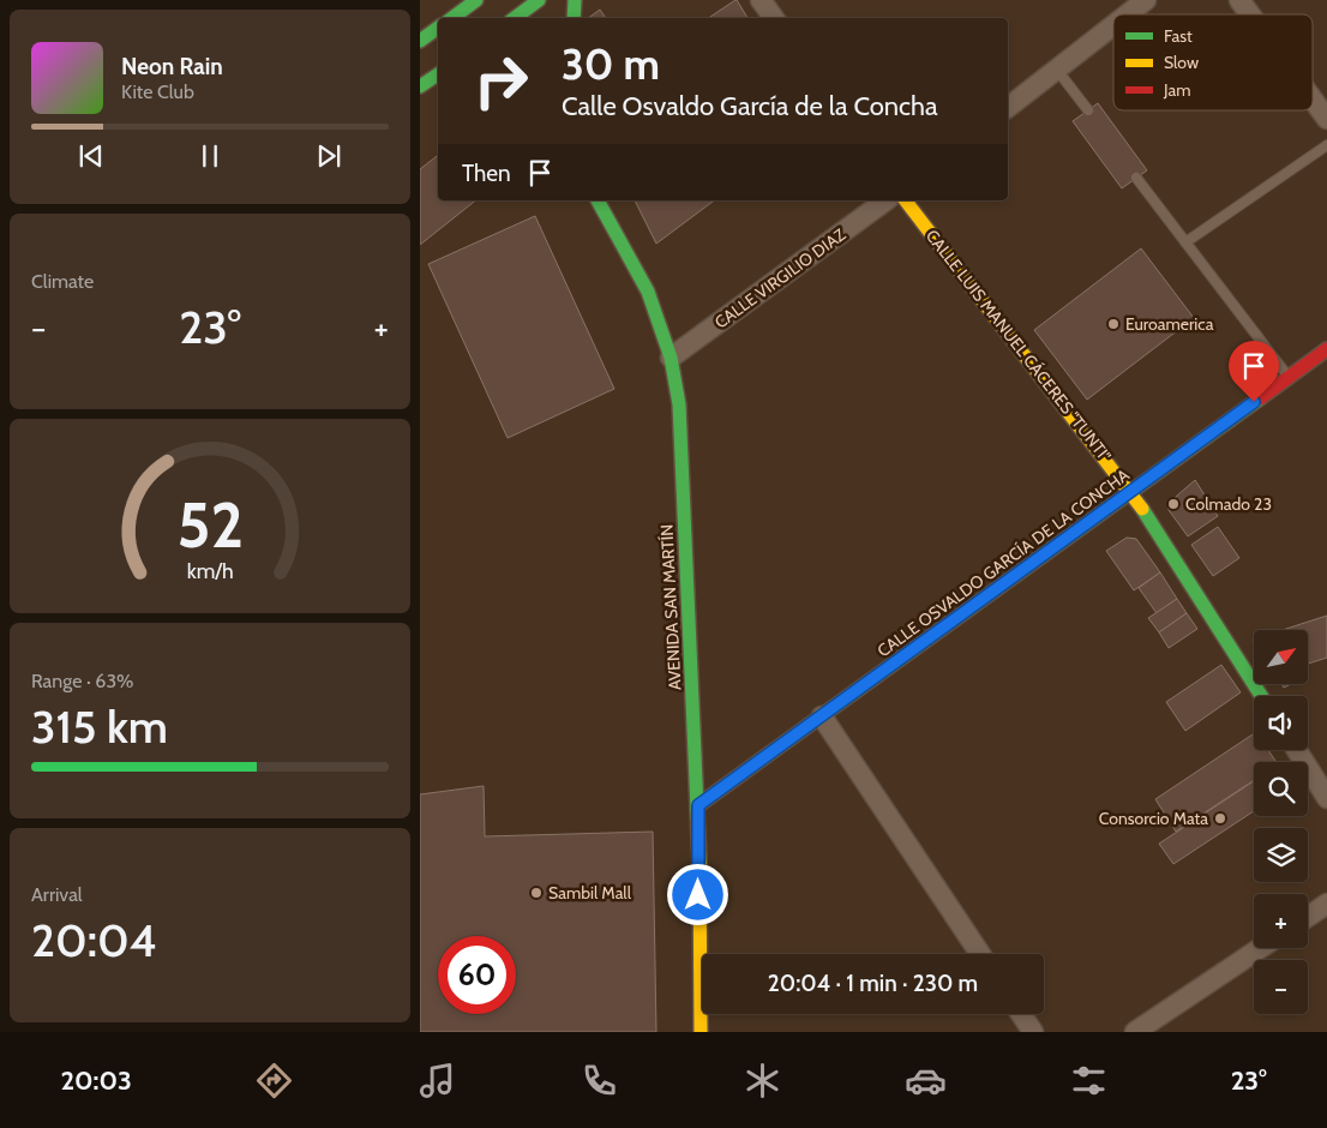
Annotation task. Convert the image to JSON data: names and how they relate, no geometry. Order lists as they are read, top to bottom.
{
  "streets": {
    "street": [
      "CALLE VIRGILIO DIAZ",
      "CALLE LUIS MANUEL CÁCERES \"TUNTI\"",
      "CALLE OSVALDO GARCÍA DE LA CONCHA",
      "AVENIDA SAN MARTÍN"
    ]
  },
  "crossings": [
    ["CALLE VIRGILIO DIAZ", "AVENIDA SAN MARTÍN"],
    ["CALLE LUIS MANUEL CÁCERES \"TUNTI\"", "CALLE OSVALDO GARCÍA DE LA CONCHA"],
    ["CALLE OSVALDO GARCÍA DE LA CONCHA", "AVENIDA SAN MARTÍN"]
  ],
  "places": [
    "Euroamerica",
    "Colmado 23",
    "Consorcio Mata",
    "Sambil Mall"
  ],
  "legend": ["Fast", "Slow", "Jam"],
  "north": "top right",
  "page": {
    "turn": ["30 m", "Calle Osvaldo García de la Concha"],
    "song": ["Neon Rain", "Kite Club"],
    "then": "Then",
    "tile": [
      "Climate",
      ["Range · 63%", "315 km"],
      ["Arrival", "20:04"]
    ],
    "heat": ["−", "23°", "+"],
    "map_buttons": ["+", "−"],
    "limit": "60",
    "trip": "20:04 · 1 min · 230 m",
    "tabs": ["20:03", "23°"],
    "gauge": ["52", "km/h"]
  }
}
